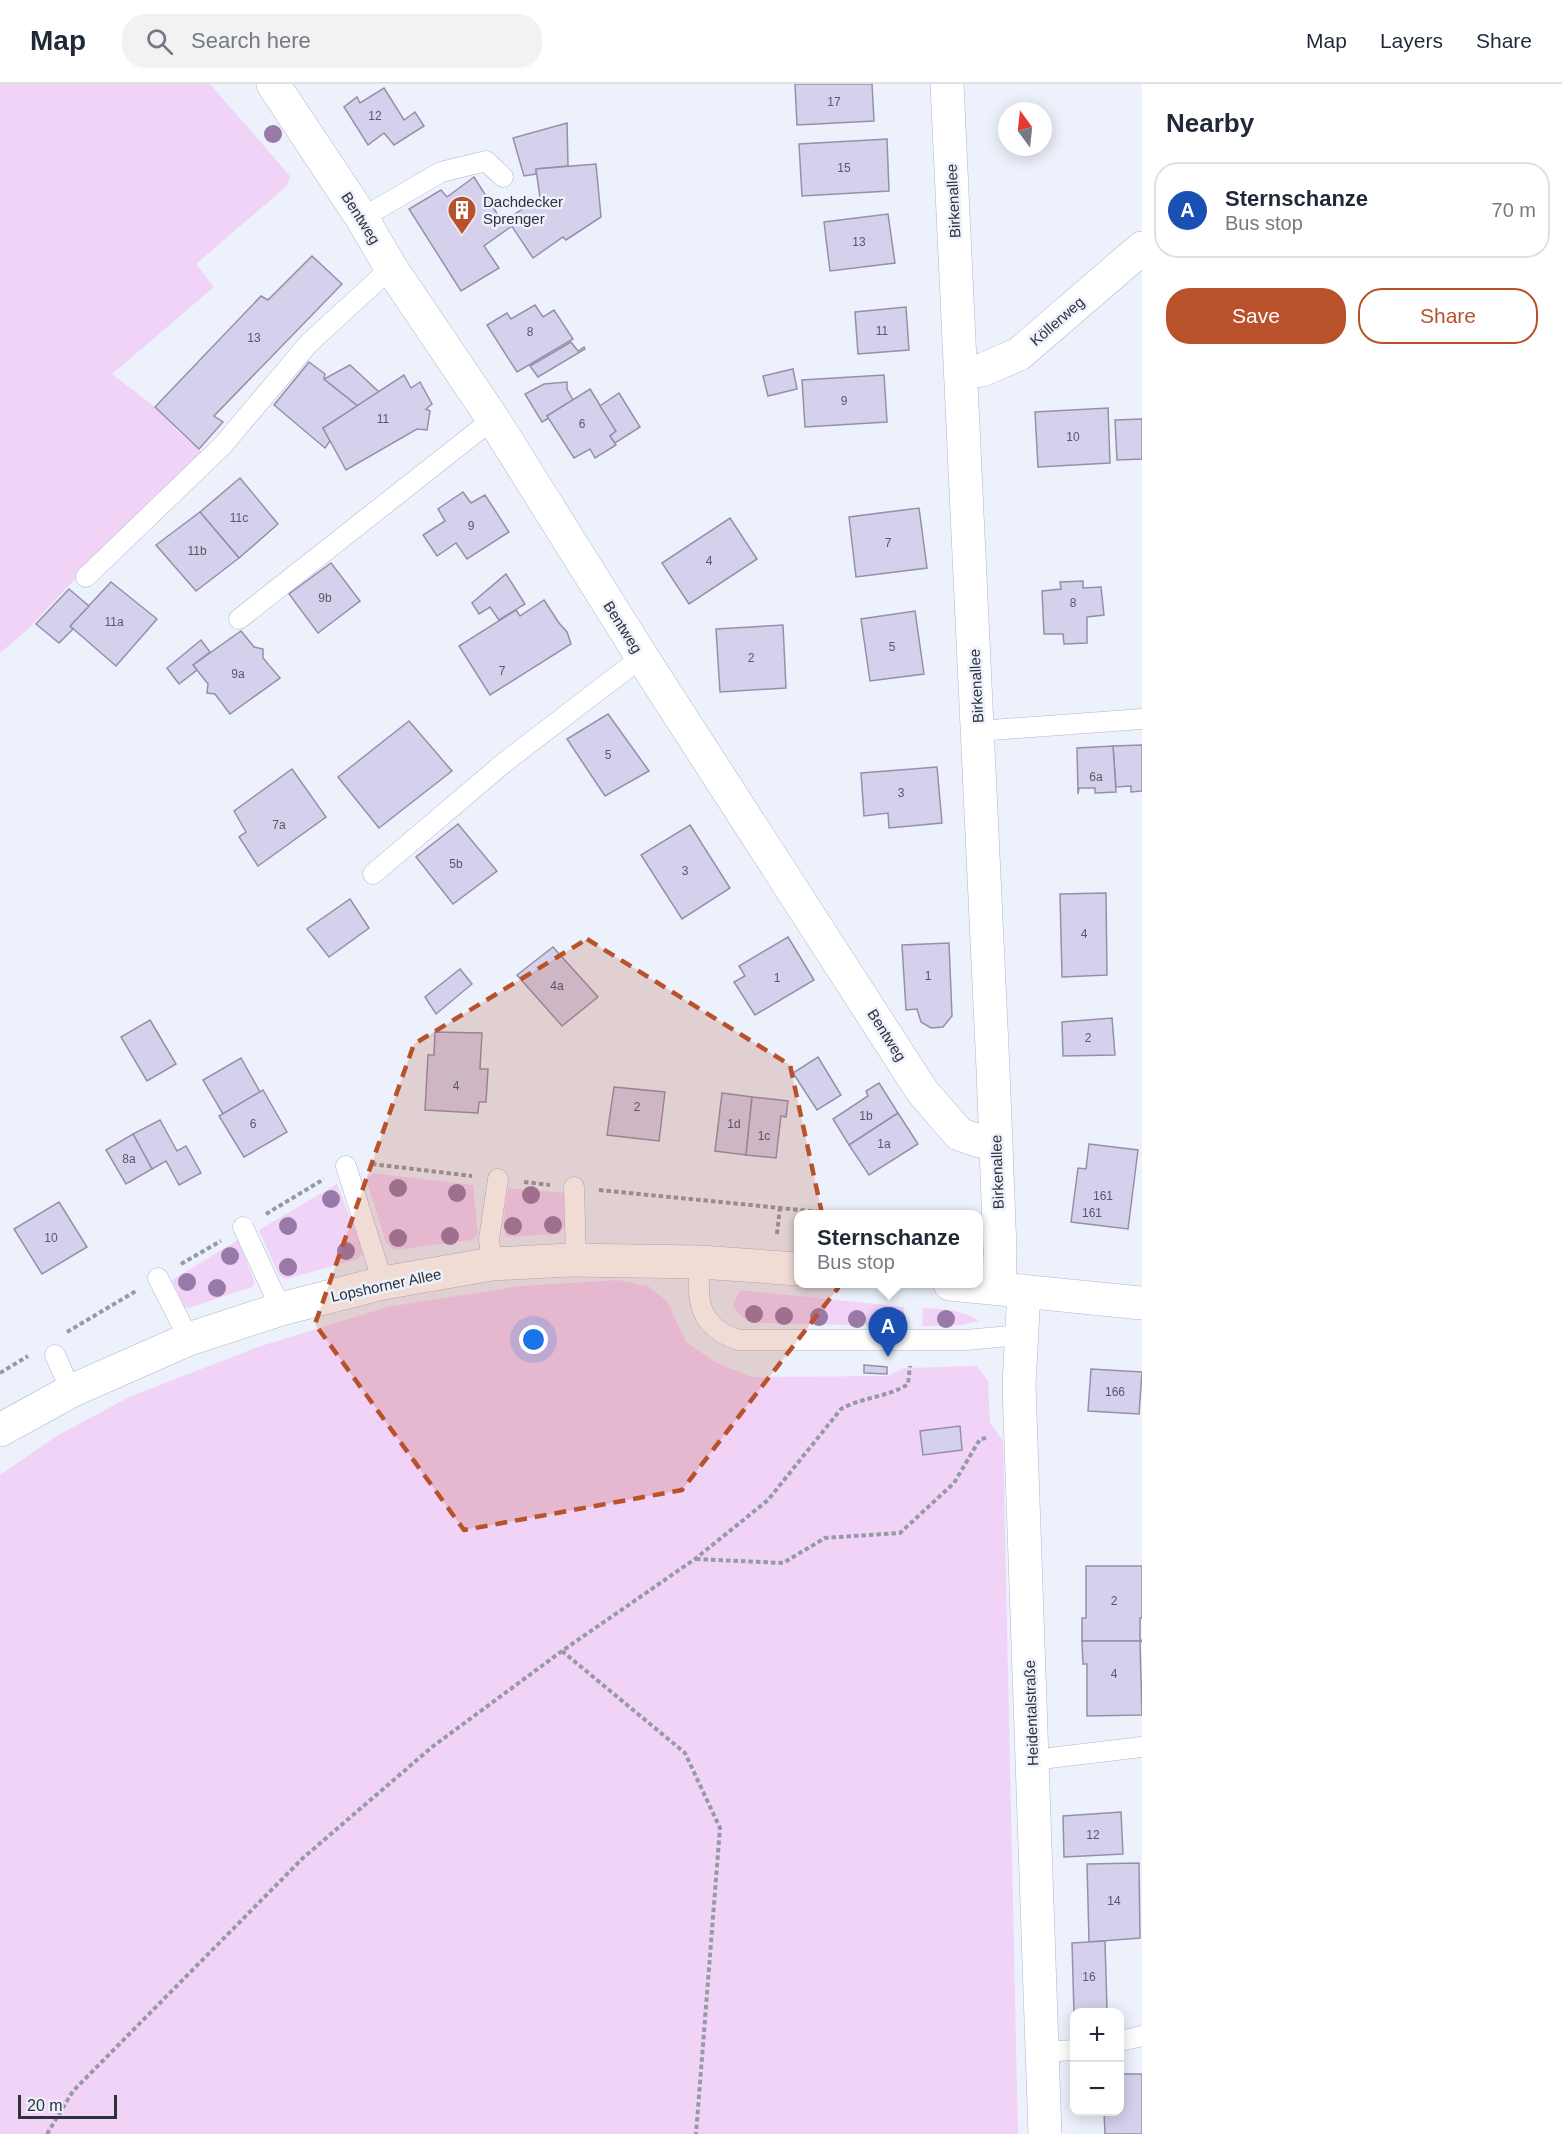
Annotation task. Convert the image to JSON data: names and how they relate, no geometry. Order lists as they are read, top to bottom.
{
  "streets": {
    "street": [
      "Birkenallee",
      "Bentweg",
      "Köllerweg",
      "Lopshorner Allee",
      "Heidentalstraße"
    ]
  },
  "crossings": [
    ["Birkenallee", "Bentweg"],
    ["Birkenallee", "Köllerweg"],
    ["Birkenallee", "Heidentalstraße"]
  ],
  "places": {
    "building": ["Dachdecker Sprenger"]
  },
  "house_numbers": [
    "17",
    "12",
    "15",
    "13",
    "11",
    "8",
    "13",
    "9",
    "11",
    "6",
    "10",
    "11c",
    "9",
    "7",
    "11b",
    "4",
    "9b",
    "8",
    "11a",
    "5",
    "2",
    "7",
    "9a",
    "5",
    "6a",
    "3",
    "7a",
    "5b",
    "3",
    "4",
    "1",
    "1",
    "4a",
    "2",
    "4",
    "2",
    "1b",
    "6",
    "1d",
    "1c",
    "1a",
    "8a",
    "161",
    "161",
    "10",
    "166",
    "2",
    "4",
    "12",
    "14",
    "16"
  ],
  "scale_bar": "20 m",
  "north": "top",
  "page": {
    "header": "Map",
    "search": "Search here",
    "nav": ["Map", "Layers", "Share"],
    "heading": "Nearby",
    "list": [
      {
        "mark": "A",
        "name": "Sternschanze",
        "note": "Bus stop",
        "value": "70 m"
      }
    ],
    "buttons": ["Save", "Share"],
    "popup": ["Sternschanze", "Bus stop"],
    "pins": "A",
    "map_buttons": ["+", "−"],
    "scale": "20 m"
  }
}
